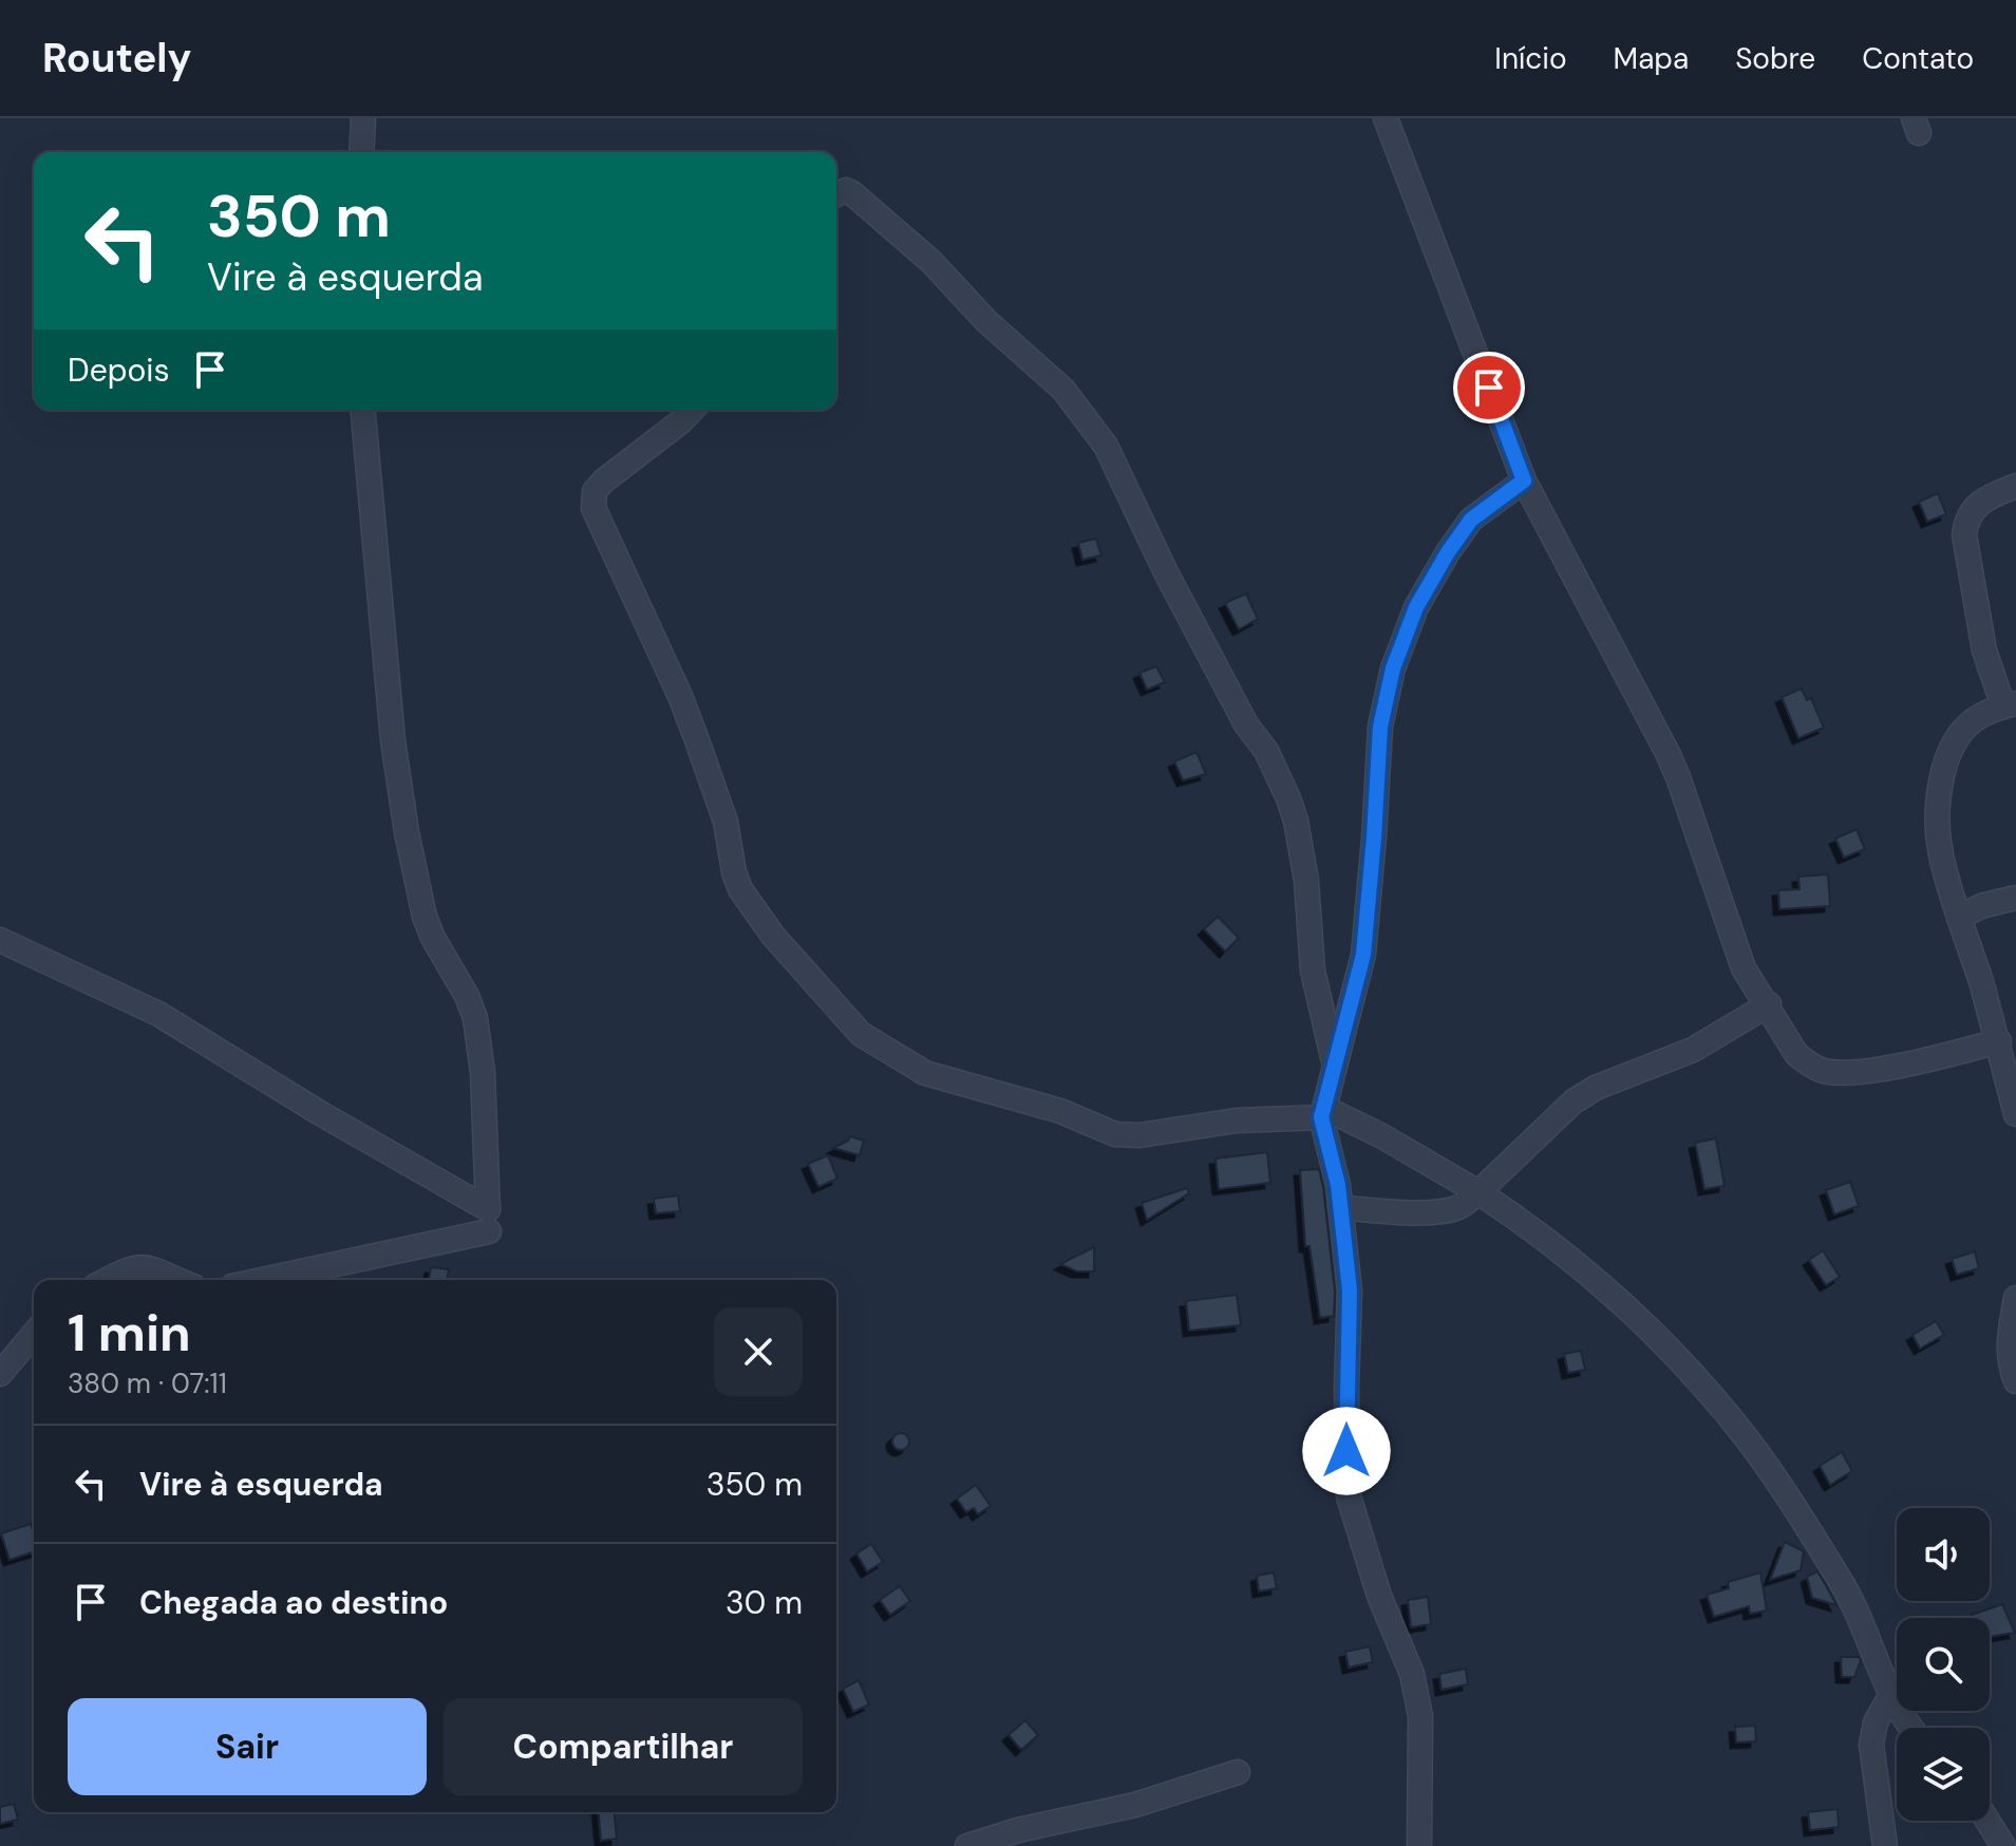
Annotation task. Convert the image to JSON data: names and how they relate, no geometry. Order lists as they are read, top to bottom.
{
  "page": {
    "header": "Routely",
    "nav": [
      "Início",
      "Mapa",
      "Sobre",
      "Contato"
    ],
    "turn": ["350 m", "Vire à esquerda"],
    "then": "Depois",
    "heading": ["1 min", "380 m · 07:11"],
    "list": [
      {
        "name": "Vire à esquerda",
        "value": "350 m"
      },
      {
        "name": "Chegada ao destino",
        "value": "30 m"
      }
    ],
    "buttons": ["Sair", "Compartilhar"]
  }
}
